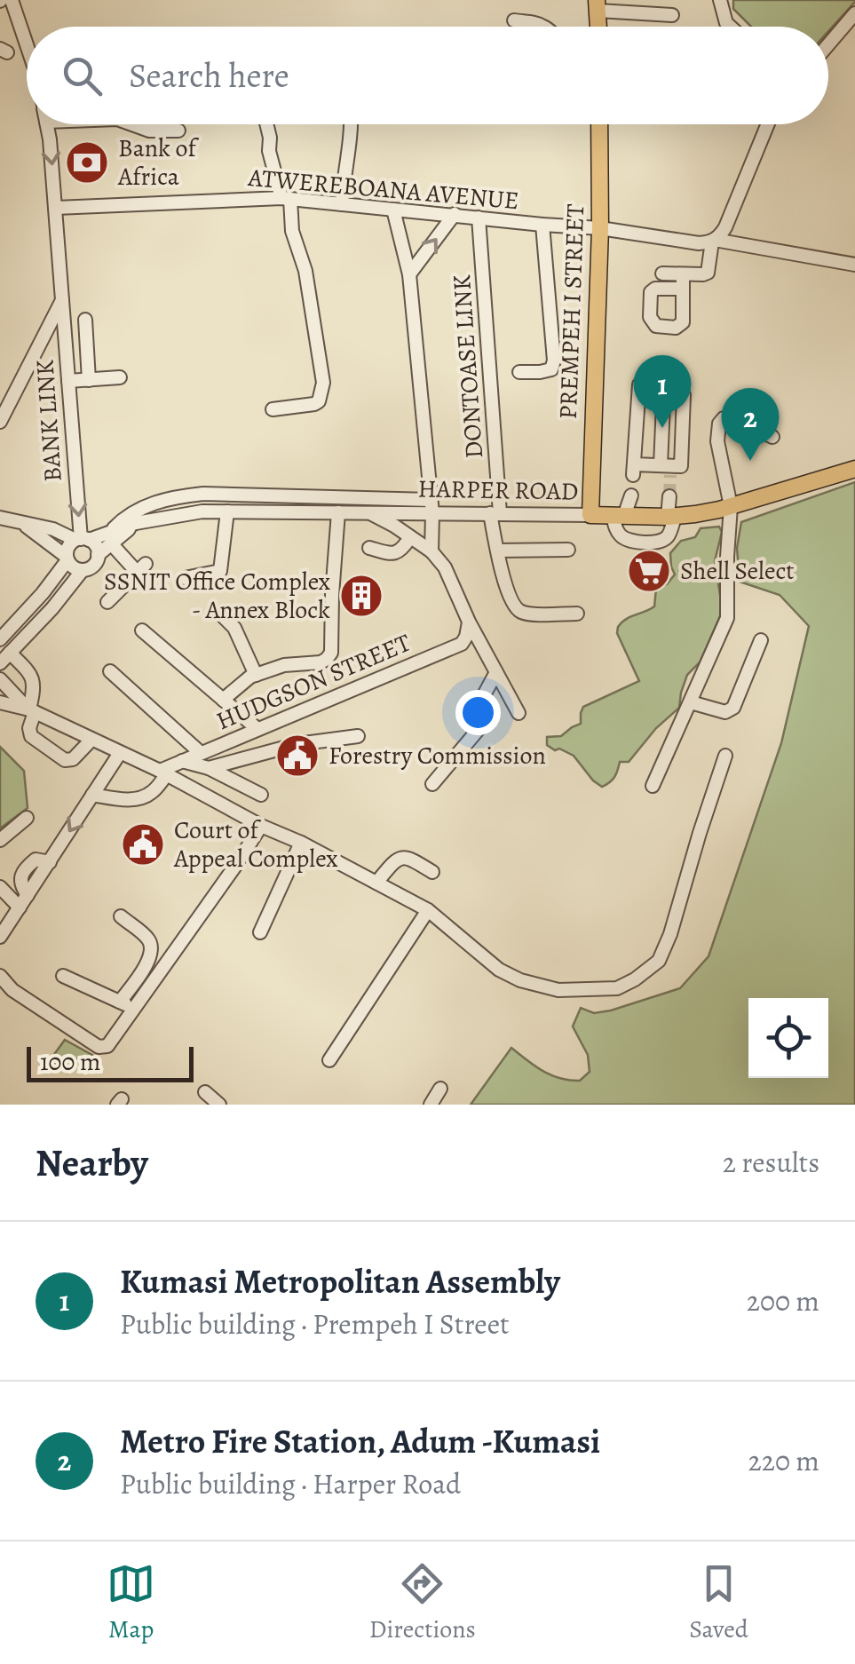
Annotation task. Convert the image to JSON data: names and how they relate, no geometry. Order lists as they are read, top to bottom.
{
  "streets": {
    "main road": ["PREMPEH I STREET", "HARPER ROAD"],
    "street": [
      "ATWEREBOANA AVENUE",
      "DONTOASE LINK",
      "BANK LINK",
      "HUDGSON STREET"
    ]
  },
  "crossings": [
    ["ATWEREBOANA AVENUE", "PREMPEH I STREET"],
    ["ATWEREBOANA AVENUE", "DONTOASE LINK"],
    ["ATWEREBOANA AVENUE", "BANK LINK"],
    ["PREMPEH I STREET", "HARPER ROAD"],
    ["DONTOASE LINK", "HARPER ROAD"],
    ["BANK LINK", "HARPER ROAD"]
  ],
  "one_way": ["BANK LINK"],
  "places": {
    "bank": ["Bank of Africa"],
    "supermarket": ["Shell Select"],
    "building": ["SSNIT Office Complex - Annex Block"],
    "public building": ["Forestry Commission", "Court of Appeal Complex"]
  },
  "scale_bar": "100 m",
  "page": {
    "search": "Search here",
    "pins": ["1", "2"],
    "scale": "100 m",
    "heading": ["Nearby", "2 results"],
    "list": [
      {
        "mark": "1",
        "name": "Kumasi Metropolitan Assembly",
        "note": "Public building · Prempeh I Street",
        "value": "200 m"
      },
      {
        "mark": "2",
        "name": "Metro Fire Station, Adum -Kumasi",
        "note": "Public building · Harper Road",
        "value": "220 m"
      }
    ],
    "nav": ["Map", "Directions", "Saved"]
  }
}
